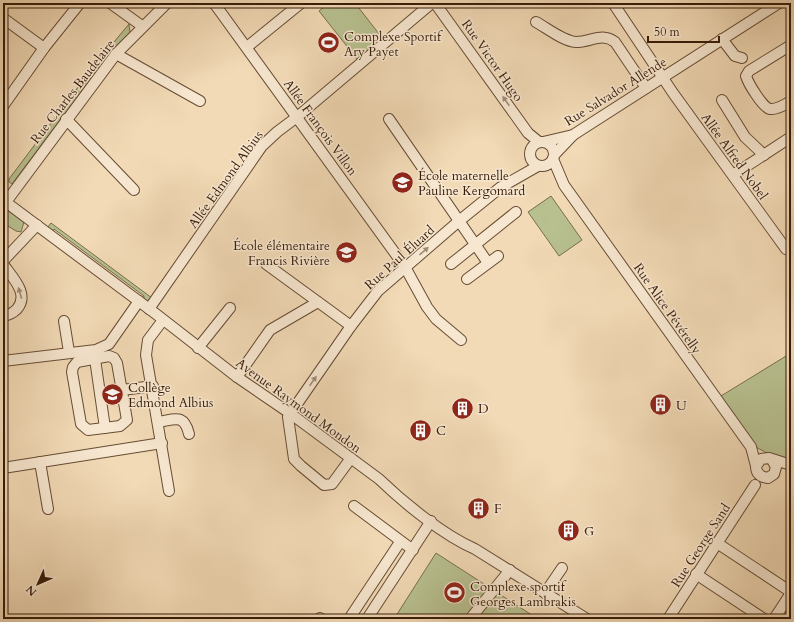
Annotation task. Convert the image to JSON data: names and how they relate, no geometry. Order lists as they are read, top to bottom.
{
  "streets": {
    "street": [
      "Rue Victor Hugo",
      "Rue Charles Baudelaire",
      "Rue Salvador Allende",
      "Allée François Villon",
      "Allée Alfred Nobel",
      "Allée Edmond Albius",
      "Rue Paul Éluard",
      "Rue Alice Pévérelly",
      "Avenue Raymond Mondon",
      "Rue George Sand"
    ]
  },
  "crossings": [
    ["Rue Victor Hugo", "Rue Salvador Allende"],
    ["Rue Victor Hugo", "Allée Edmond Albius"],
    ["Rue Victor Hugo", "Rue Paul Éluard"],
    ["Rue Victor Hugo", "Rue Alice Pévérelly"],
    ["Rue Charles Baudelaire", "Avenue Raymond Mondon"],
    ["Rue Salvador Allende", "Allée Alfred Nobel"],
    ["Rue Salvador Allende", "Rue Paul Éluard"],
    ["Rue Salvador Allende", "Rue Alice Pévérelly"],
    ["Allée François Villon", "Allée Edmond Albius"],
    ["Allée François Villon", "Rue Paul Éluard"],
    ["Allée Edmond Albius", "Avenue Raymond Mondon"],
    ["Rue Paul Éluard", "Rue Alice Pévérelly"],
    ["Rue Paul Éluard", "Avenue Raymond Mondon"],
    ["Rue Alice Pévérelly", "Rue George Sand"]
  ],
  "one_way": ["Rue Victor Hugo"],
  "places": {
    "sports": ["Complexe Sportif Ary Payet", "Complexe sportif Georges Lambrakis"],
    "school or university": ["École maternelle Pauline Kergomard", "École élémentaire Francis Rivière", "Collège Edmond Albius"],
    "building": [
      "U",
      "D",
      "C",
      "F",
      "G"
    ]
  },
  "scale_bar": "50 m",
  "north": "bottom left"
}
